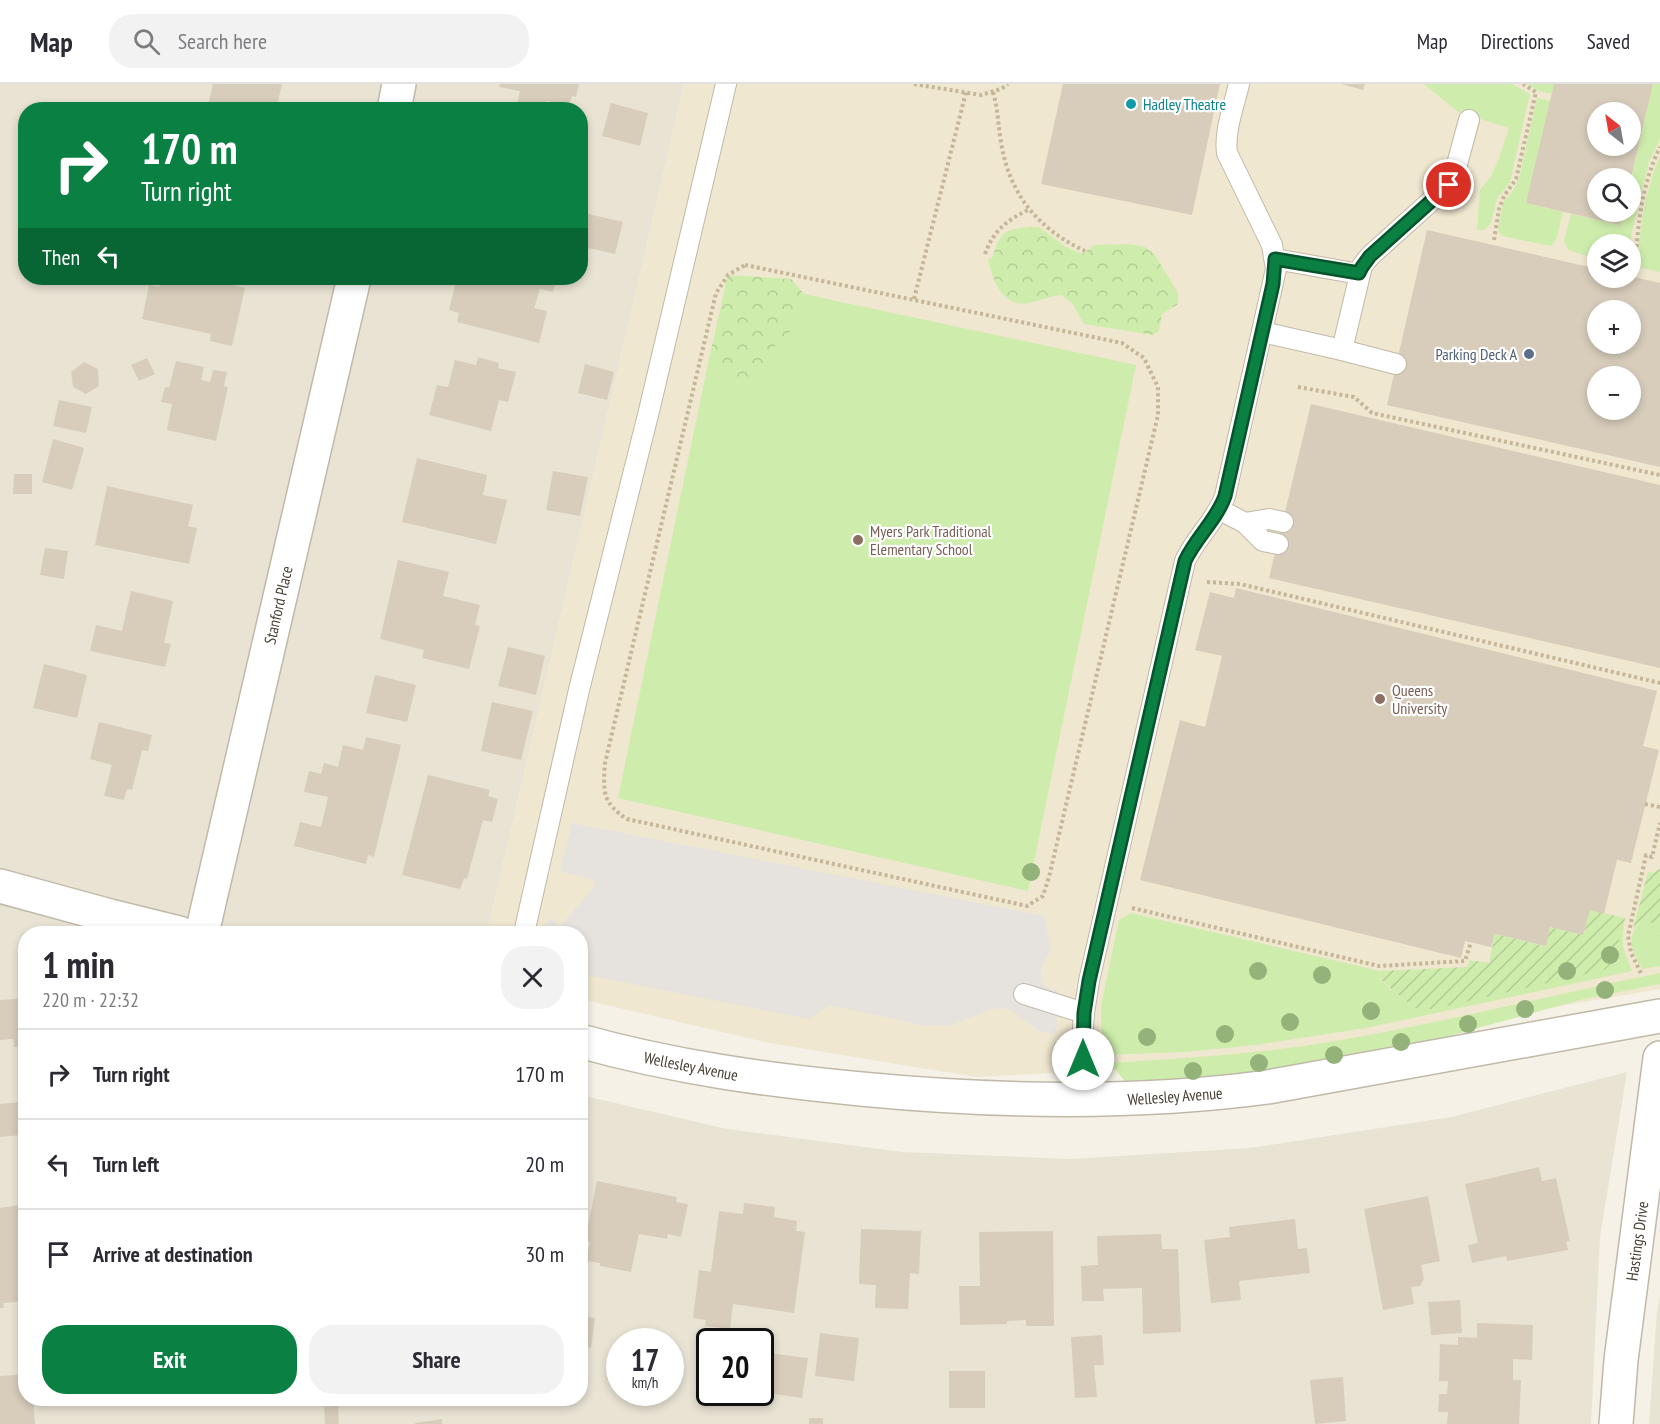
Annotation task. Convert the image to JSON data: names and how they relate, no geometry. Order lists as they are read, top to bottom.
{
  "streets": {
    "street": ["Stanford Place", "Wellesley Avenue", "Hastings Drive"]
  },
  "places": [
    "Hadley Theatre",
    "Parking Deck A",
    "Myers Park Traditional Elementary School",
    "Queens University"
  ],
  "north": "top left",
  "page": {
    "header": "Map",
    "search": "Search here",
    "nav": ["Map", "Directions", "Saved"],
    "map_buttons": ["+", "−"],
    "turn": ["170 m", "Turn right"],
    "then": "Then",
    "heading": ["1 min", "220 m · 22:32"],
    "list": [
      {
        "name": "Turn right",
        "value": "170 m"
      },
      {
        "name": "Turn left",
        "value": "20 m"
      },
      {
        "name": "Arrive at destination",
        "value": "30 m"
      }
    ],
    "buttons": ["Exit", "Share"],
    "speed": "17 km/h",
    "limit": "20"
  }
}
